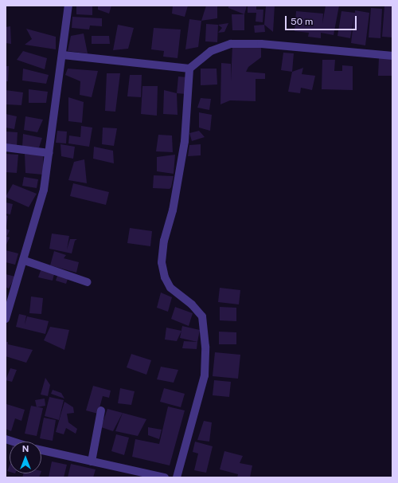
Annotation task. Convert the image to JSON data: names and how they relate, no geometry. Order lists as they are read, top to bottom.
{
  "scale_bar": "50 m",
  "north": "top"
}
